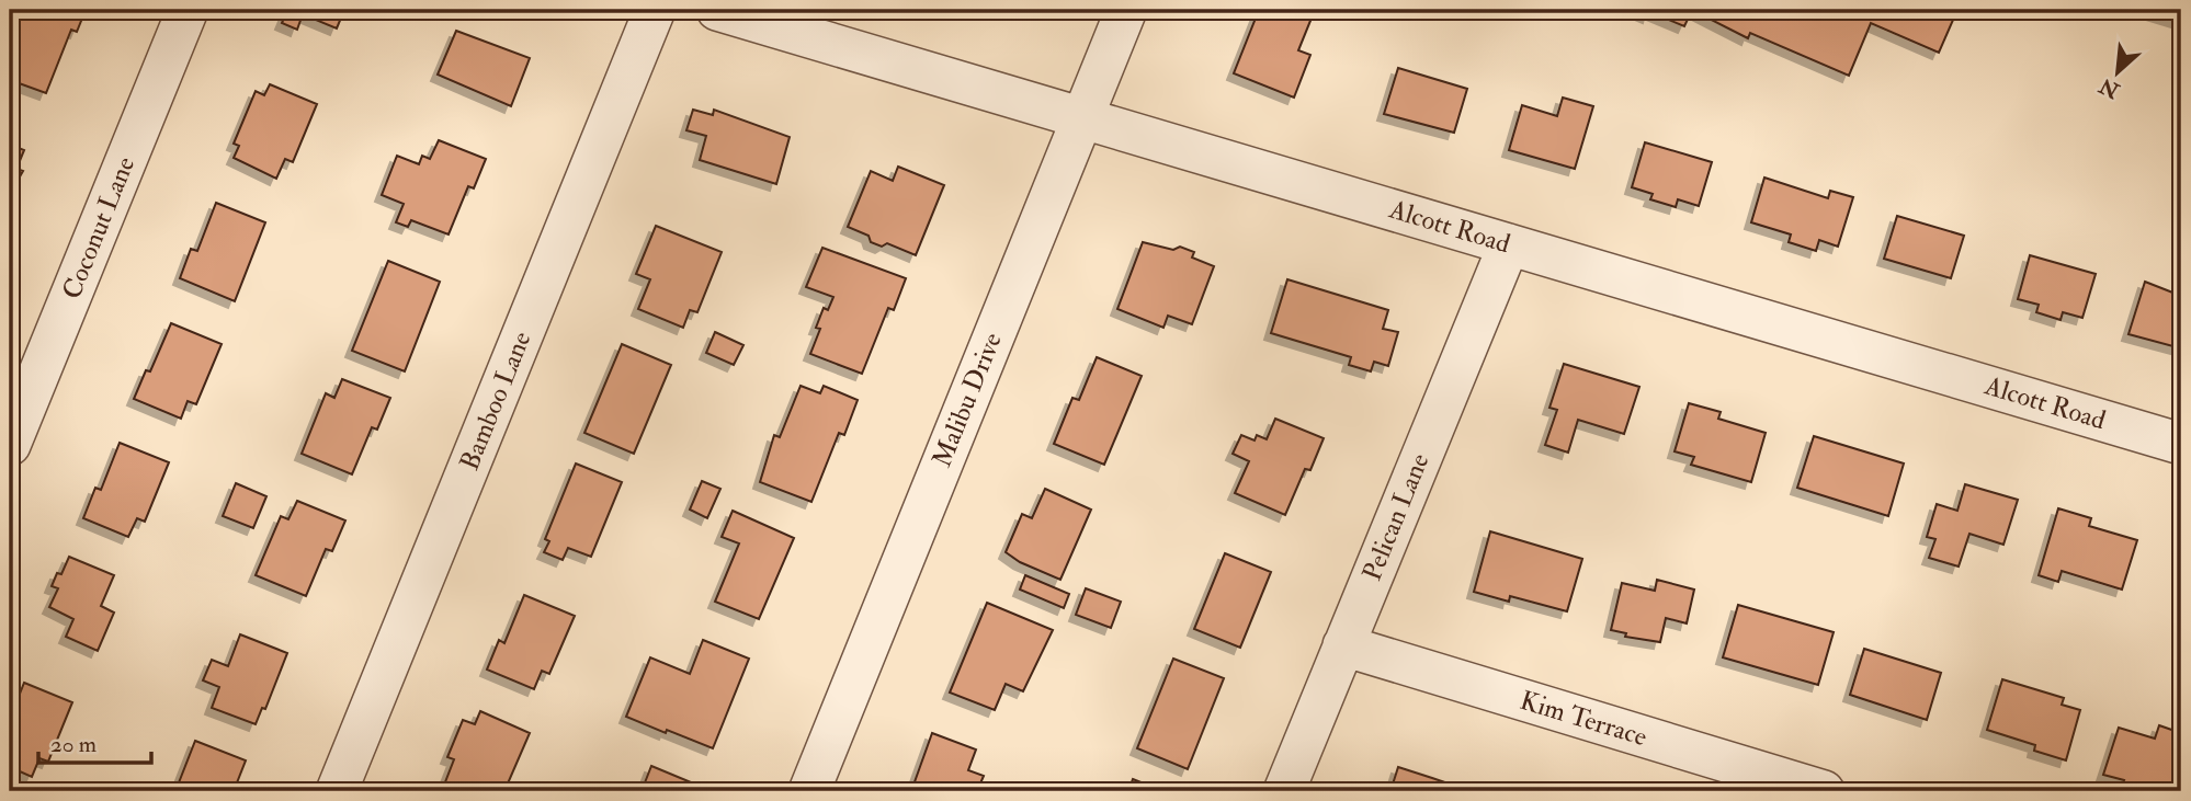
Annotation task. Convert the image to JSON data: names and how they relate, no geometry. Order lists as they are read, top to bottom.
{
  "streets": {
    "street": [
      "Alcott Road",
      "Coconut Lane",
      "Malibu Drive",
      "Bamboo Lane",
      "Pelican Lane",
      "Kim Terrace"
    ]
  },
  "crossings": [
    ["Alcott Road", "Malibu Drive"],
    ["Alcott Road", "Pelican Lane"],
    ["Pelican Lane", "Kim Terrace"]
  ],
  "scale_bar": "20 m",
  "north": "bottom left"
}
